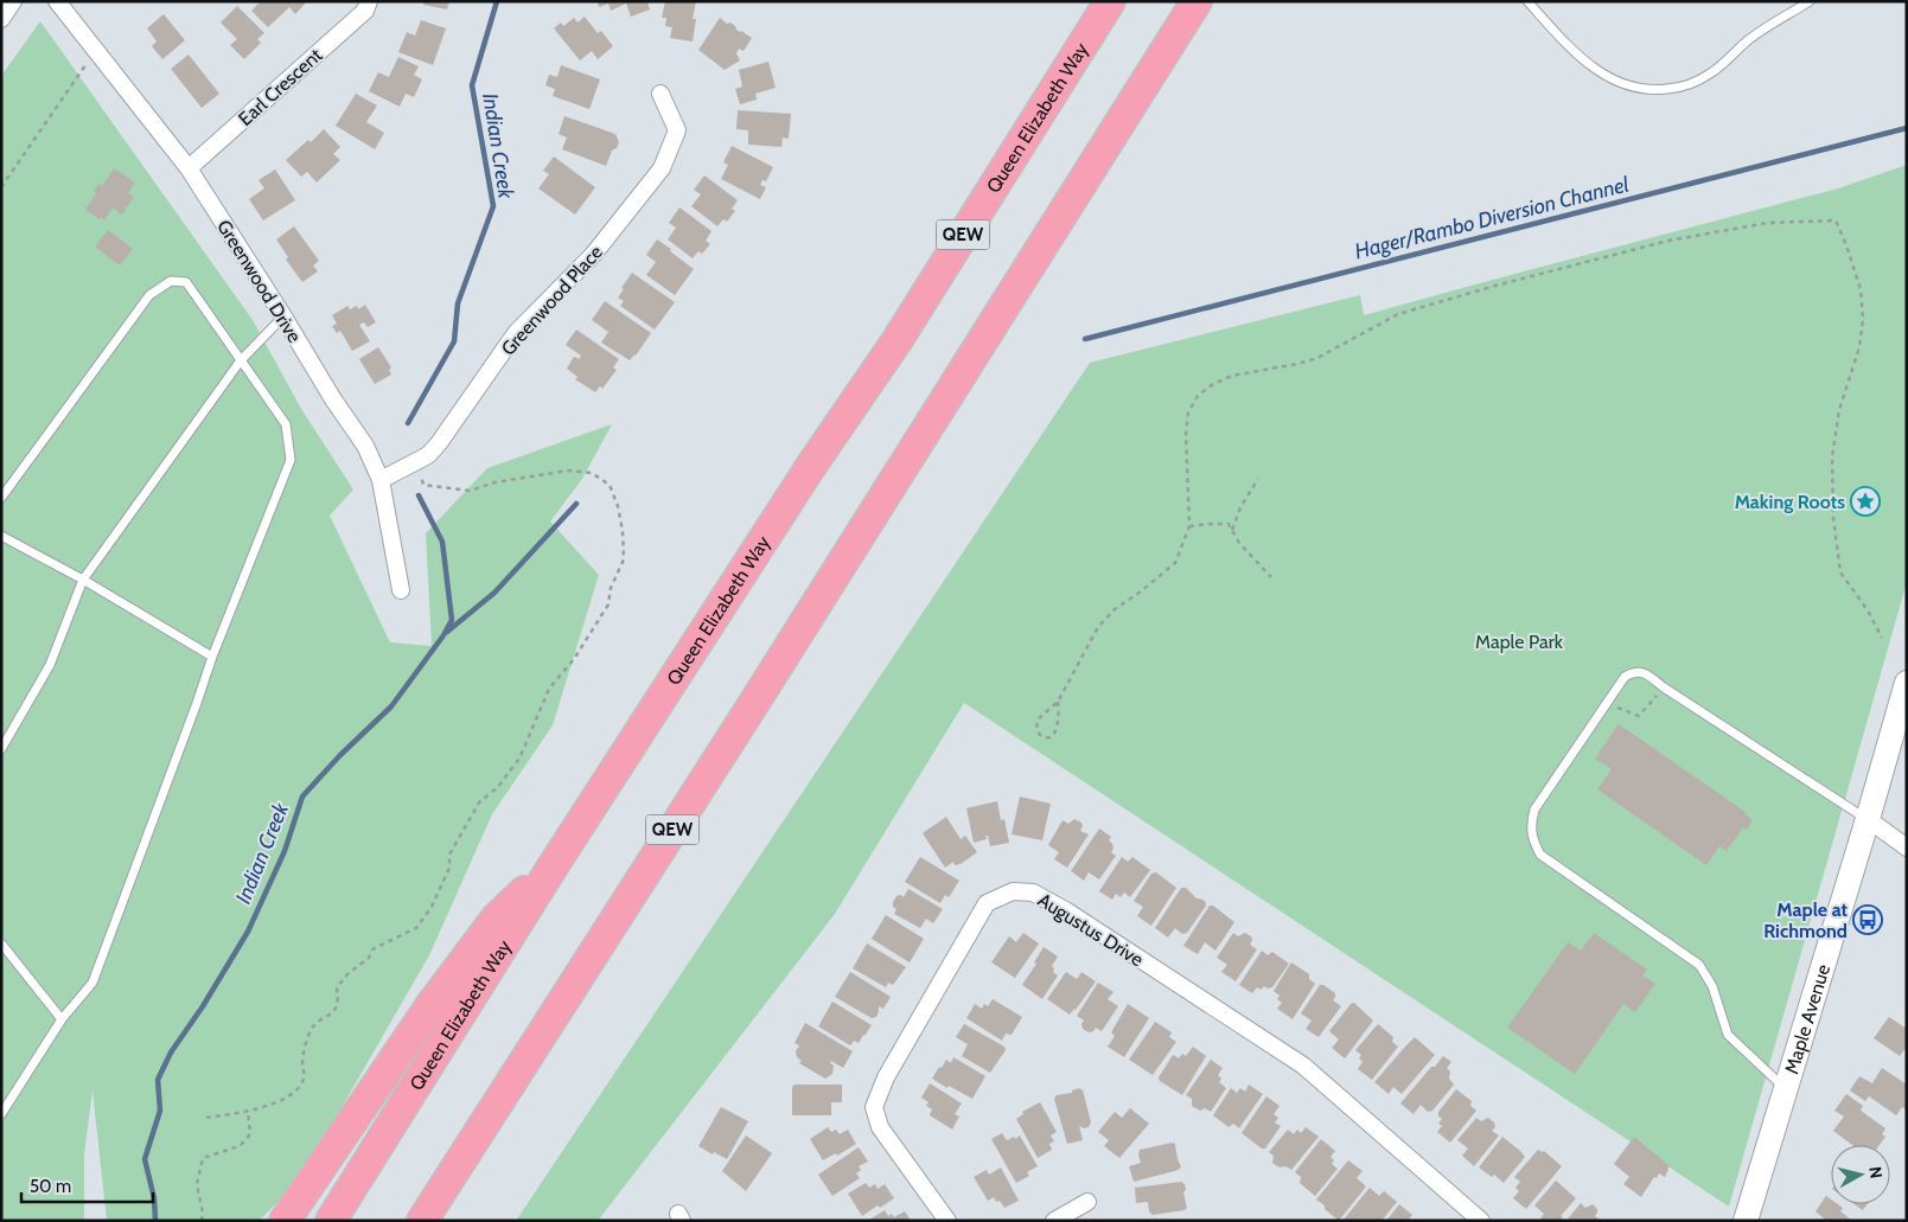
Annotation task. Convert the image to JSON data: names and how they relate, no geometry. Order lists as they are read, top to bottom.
{
  "streets": {
    "highway": ["Queen Elizabeth Way", "QEW"],
    "main road": ["Maple Avenue"],
    "street": [
      "Earl Crescent",
      "Greenwood Drive",
      "Greenwood Place",
      "Augustus Drive"
    ]
  },
  "crossings": [
    ["Earl Crescent", "Greenwood Drive"],
    ["Greenwood Drive", "Greenwood Place"]
  ],
  "water": ["Indian Creek", "Hager/Rambo Diversion Channel"],
  "parks": ["Maple Park"],
  "places": {
    "place": ["Making Roots"],
    "bus stop": ["Maple at Richmond"]
  },
  "scale_bar": "50 m",
  "north": "right"
}
